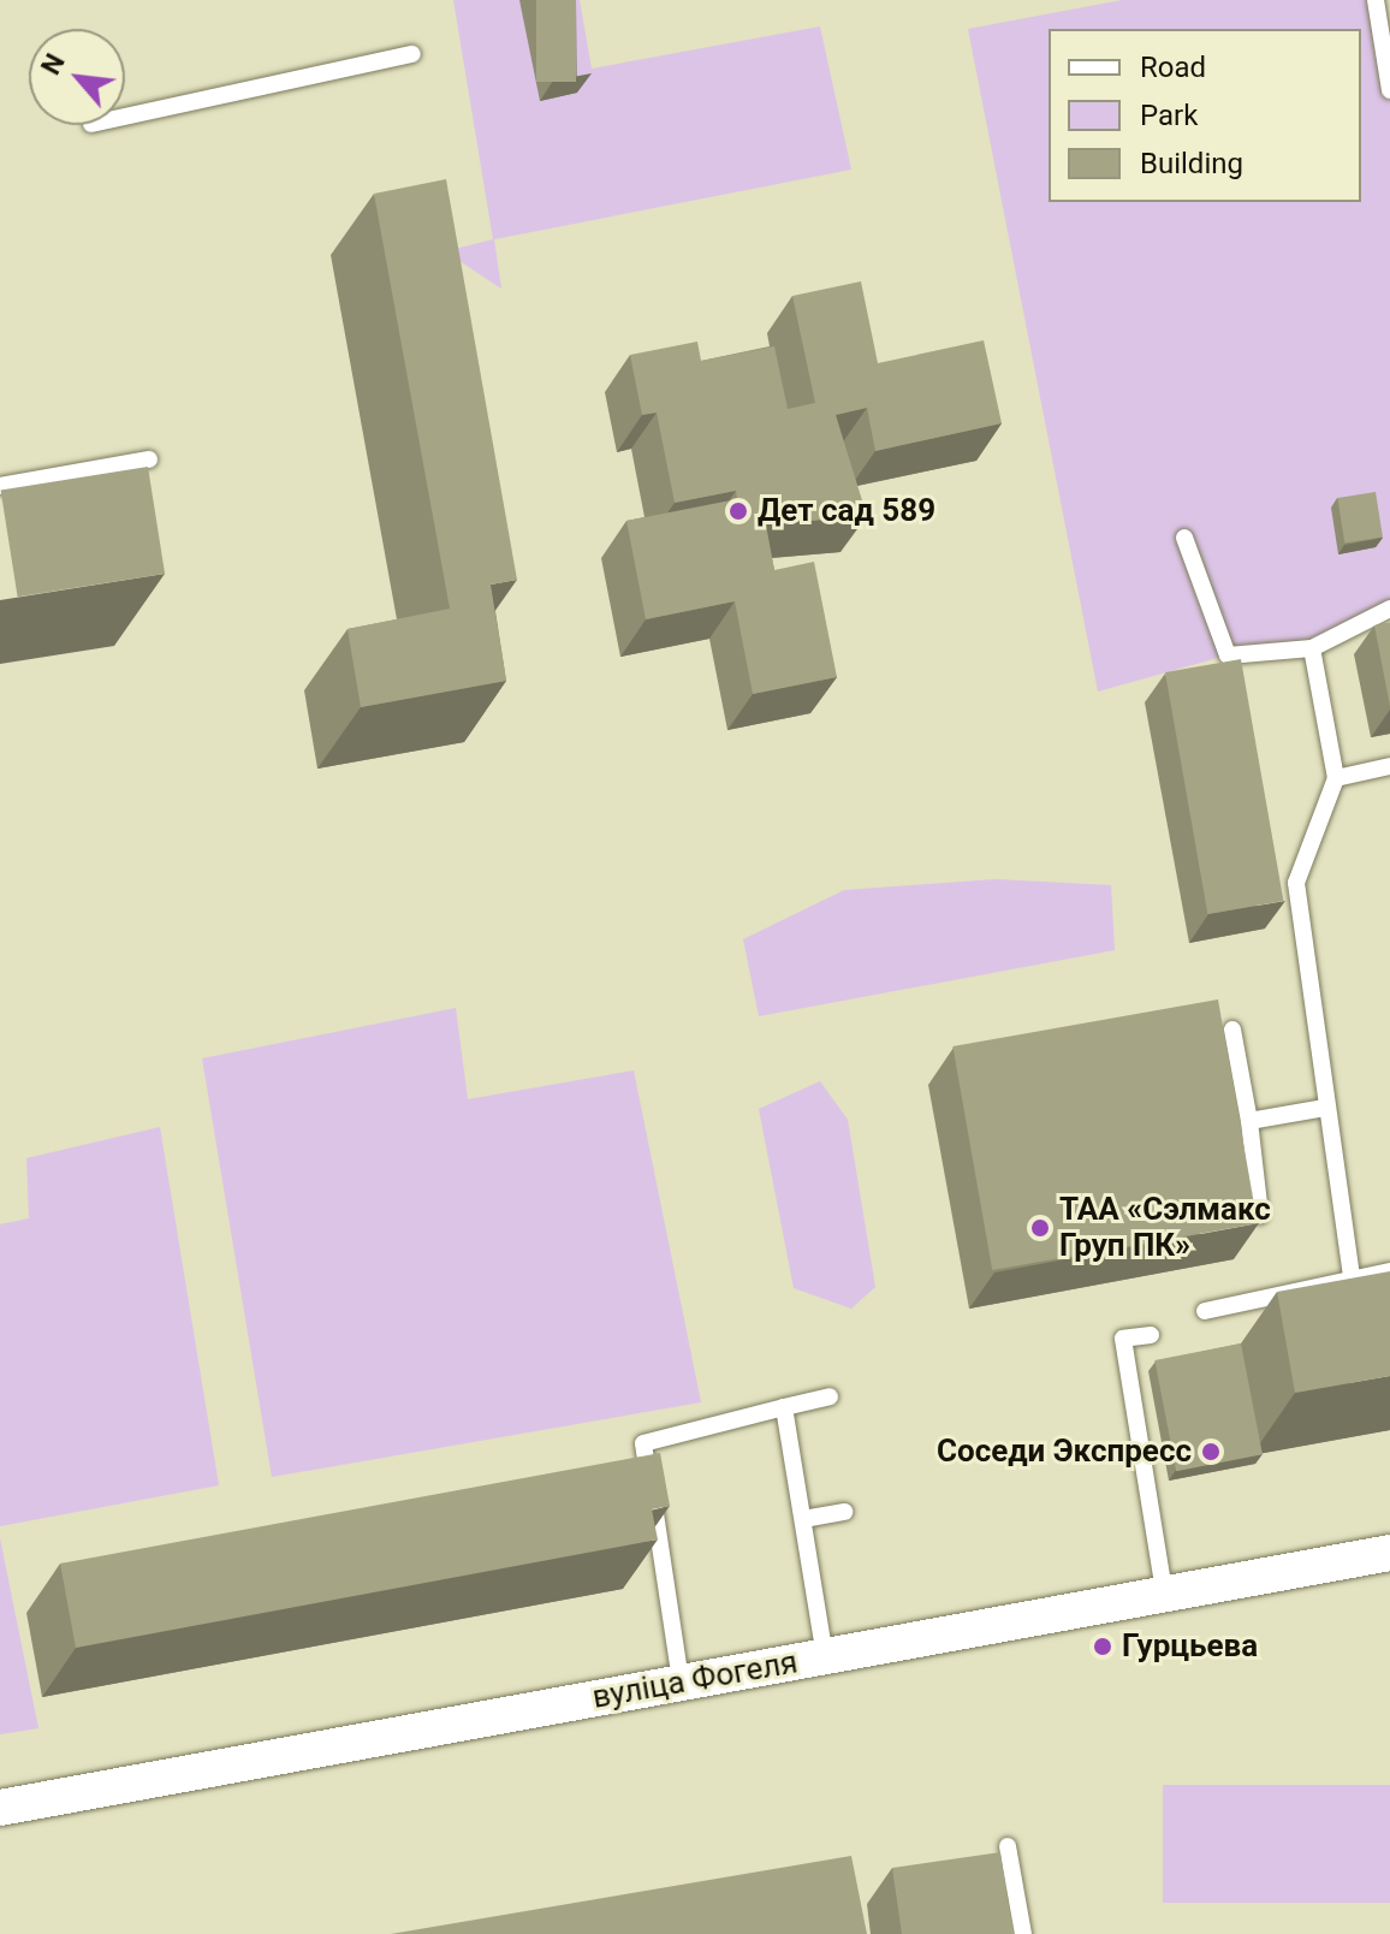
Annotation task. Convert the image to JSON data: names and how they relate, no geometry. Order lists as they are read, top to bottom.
{
  "streets": {
    "street": ["вуліца Фогеля"]
  },
  "places": [
    "Дет сад 589",
    "ТАА «Сэлмакс Груп ПК»",
    "Соседи Экспресс",
    "Гурцьева"
  ],
  "legend": ["Road", "Park", "Building"],
  "north": "top left"
}
